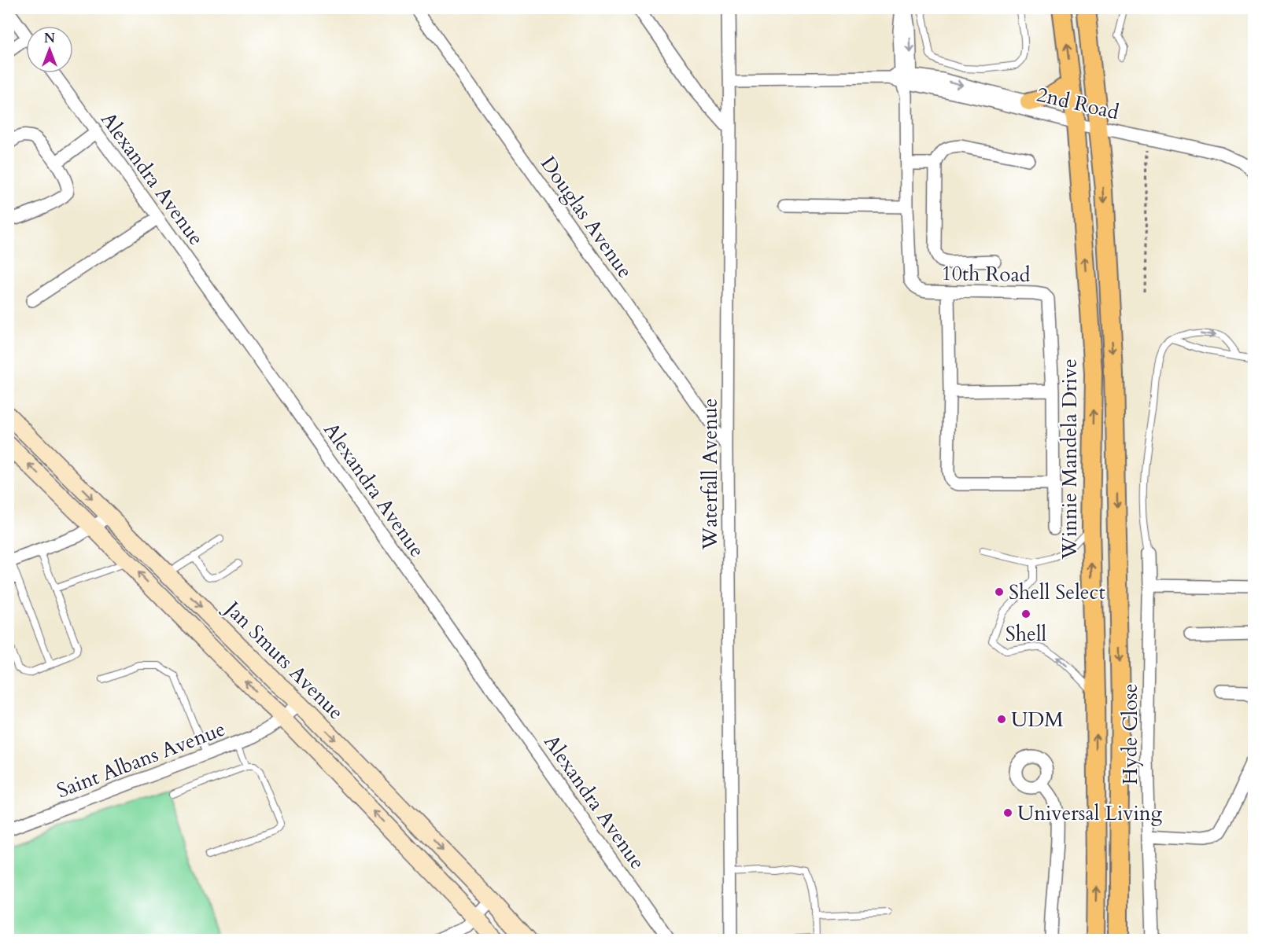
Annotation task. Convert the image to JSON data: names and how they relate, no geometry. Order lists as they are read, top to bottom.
{
  "streets": {
    "main road": ["Winnie Mandela Drive", "Jan Smuts Avenue"],
    "street": [
      "2nd Road",
      "Alexandra Avenue",
      "Douglas Avenue",
      "10th Road",
      "Waterfall Avenue",
      "Hyde Close",
      "Saint Albans Avenue"
    ]
  },
  "crossings": [
    ["2nd Road", "10th Road"],
    ["2nd Road", "Winnie Mandela Drive"],
    ["2nd Road", "Waterfall Avenue"],
    ["Douglas Avenue", "Waterfall Avenue"],
    ["Jan Smuts Avenue", "Saint Albans Avenue"]
  ],
  "places": [
    "Shell Select",
    "Shell",
    "UDM",
    "Universal Living"
  ],
  "north": "top"
}
